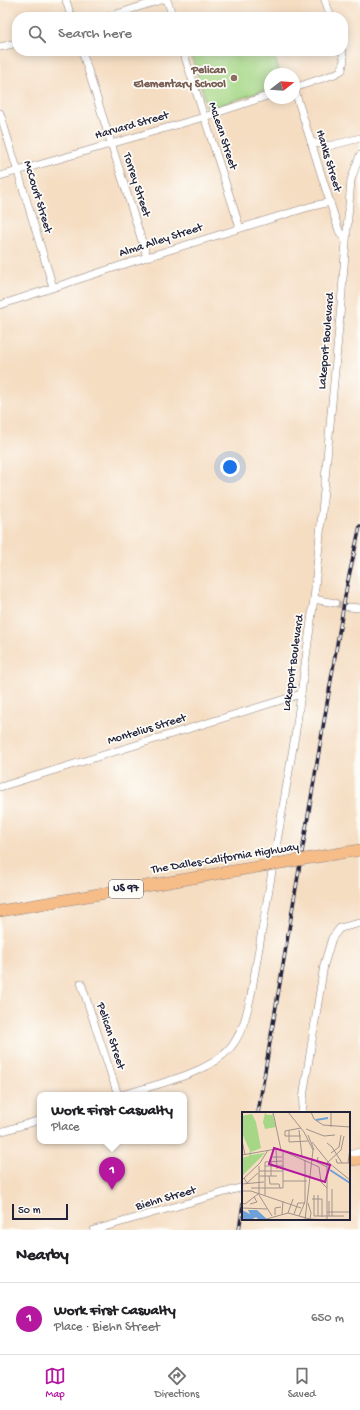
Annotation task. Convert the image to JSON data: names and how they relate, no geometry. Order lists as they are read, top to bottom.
{
  "streets": {
    "highway": ["The Dalles-California Highway", "US 97"],
    "street": [
      "Harvard Street",
      "McLean Street",
      "Hanks Street",
      "Torrey Street",
      "McCourt Street",
      "Alma Alley Street",
      "Lakeport Boulevard",
      "Montelius Street",
      "Pelican Street",
      "Biehn Street"
    ]
  },
  "crossings": [
    ["Harvard Street", "McLean Street"],
    ["Harvard Street", "Torrey Street"],
    ["Harvard Street", "McCourt Street"],
    ["McLean Street", "Alma Alley Street"],
    ["Hanks Street", "Alma Alley Street"],
    ["Hanks Street", "Lakeport Boulevard"],
    ["Torrey Street", "Alma Alley Street"],
    ["McCourt Street", "Alma Alley Street"],
    ["Lakeport Boulevard", "Montelius Street"]
  ],
  "places": ["Pelican Elementary School"],
  "scale_bar": "50 m",
  "north": "right",
  "page": {
    "search": "Search here",
    "popup": ["Work First Casualty", "Place"],
    "pins": "1",
    "scale": "50 m",
    "heading": "Nearby",
    "list": [
      {
        "mark": "1",
        "name": "Work First Casualty",
        "note": "Place · Biehn Street",
        "value": "650 m"
      }
    ],
    "nav": ["Map", "Directions", "Saved"]
  }
}
